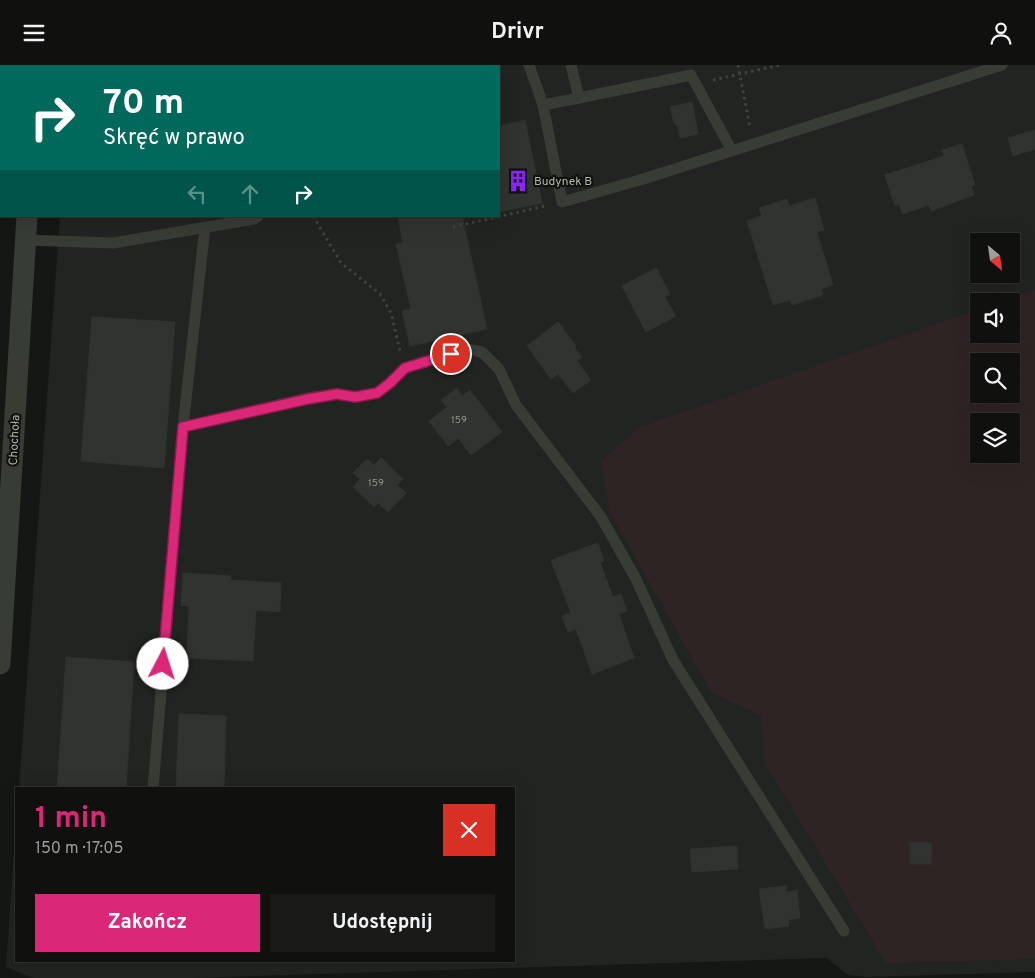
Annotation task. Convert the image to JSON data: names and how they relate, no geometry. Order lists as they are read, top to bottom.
{
  "streets": {
    "street": ["Chochoła"]
  },
  "places": {
    "building": ["Budynek B"]
  },
  "house_numbers": ["159", "159"],
  "north": "bottom right",
  "page": {
    "header": "Drivr",
    "turn": ["70 m", "Skręć w prawo"],
    "heading": ["1 min", "150 m · 17:05"],
    "buttons": ["Zakończ", "Udostępnij"]
  }
}
